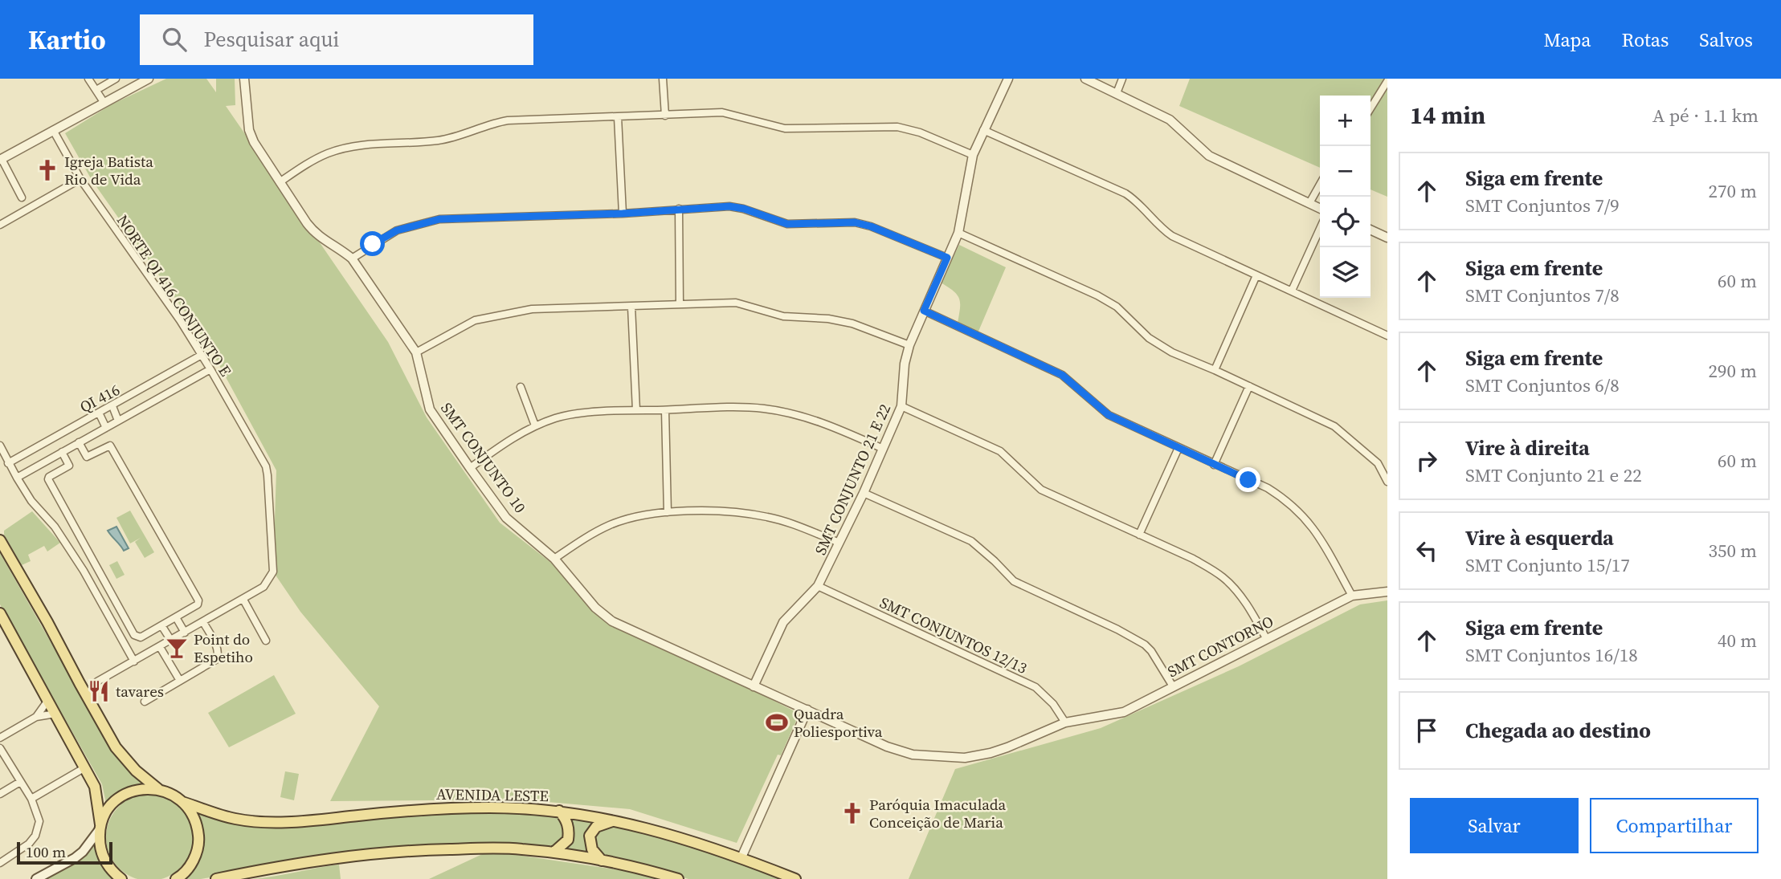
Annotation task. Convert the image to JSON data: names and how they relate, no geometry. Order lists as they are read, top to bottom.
{
  "streets": {
    "main road": ["AVENIDA LESTE"],
    "street": [
      "NORTE QI 416 CONJUNTO E",
      "QI 416",
      "SMT CONJUNTO 10",
      "SMT CONJUNTO 21 E 22",
      "SMT CONJUNTOS 12/13",
      "SMT CONTORNO"
    ]
  },
  "crossings": [
    ["NORTE QI 416 CONJUNTO E", "QI 416"],
    ["NORTE QI 416 CONJUNTO E", "AVENIDA LESTE"],
    ["SMT CONJUNTO 10", "SMT CONJUNTO 21 E 22"],
    ["SMT CONJUNTO 10", "SMT CONJUNTOS 12/13"],
    ["SMT CONJUNTO 10", "SMT CONTORNO"],
    ["SMT CONJUNTO 21 E 22", "SMT CONJUNTOS 12/13"],
    ["SMT CONJUNTOS 12/13", "SMT CONTORNO"]
  ],
  "places": {
    "church": ["Igreja Batista Rio de Vida", "Paróquia Imaculada Conceição de Maria"],
    "bar": ["Point do Espetiho"],
    "restaurant": ["tavares"],
    "sports": ["Quadra Poliesportiva"]
  },
  "scale_bar": "100 m",
  "page": {
    "header": "Kartio",
    "search": "Pesquisar aqui",
    "nav": ["Mapa", "Rotas", "Salvos"],
    "heading": ["14 min", "A pé · 1.1 km"],
    "map_buttons": ["+", "−"],
    "list": [
      ["Siga em frente", "SMT Conjuntos 7/9", "270 m"],
      ["Siga em frente", "SMT Conjuntos 7/8", "60 m"],
      ["Siga em frente", "SMT Conjuntos 6/8", "290 m"],
      ["Vire à direita", "SMT Conjunto 21 e 22", "60 m"],
      ["Vire à esquerda", "SMT Conjunto 15/17", "350 m"],
      ["Siga em frente", "SMT Conjuntos 16/18", "40 m"],
      "Chegada ao destino"
    ],
    "buttons": ["Salvar", "Compartilhar"],
    "scale": "100 m"
  }
}
